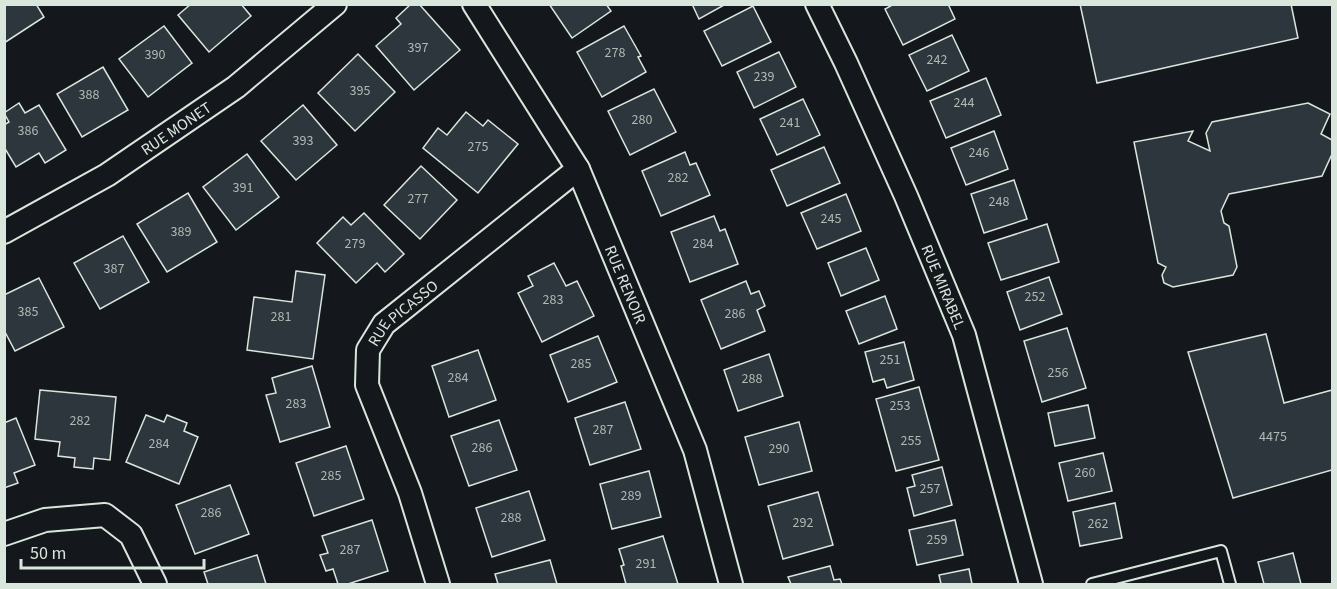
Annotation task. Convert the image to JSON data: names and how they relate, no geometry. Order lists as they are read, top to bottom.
{
  "streets": {
    "street": [
      "RUE MONET",
      "RUE RENOIR",
      "RUE MIRABEL",
      "RUE PICASSO"
    ]
  },
  "crossings": [
    ["RUE RENOIR", "RUE PICASSO"]
  ],
  "house_numbers": [
    "397",
    "278",
    "390",
    "242",
    "239",
    "395",
    "388",
    "244",
    "280",
    "241",
    "386",
    "393",
    "275",
    "246",
    "282",
    "391",
    "277",
    "248",
    "245",
    "389",
    "279",
    "284",
    "387",
    "252",
    "283",
    "385",
    "286",
    "281",
    "251",
    "285",
    "256",
    "284",
    "288",
    "283",
    "253",
    "282",
    "287",
    "4475",
    "255",
    "284",
    "286",
    "290",
    "260",
    "285",
    "257",
    "289",
    "286",
    "288",
    "292",
    "262",
    "259",
    "287",
    "291"
  ],
  "scale_bar": "50 m"
}
